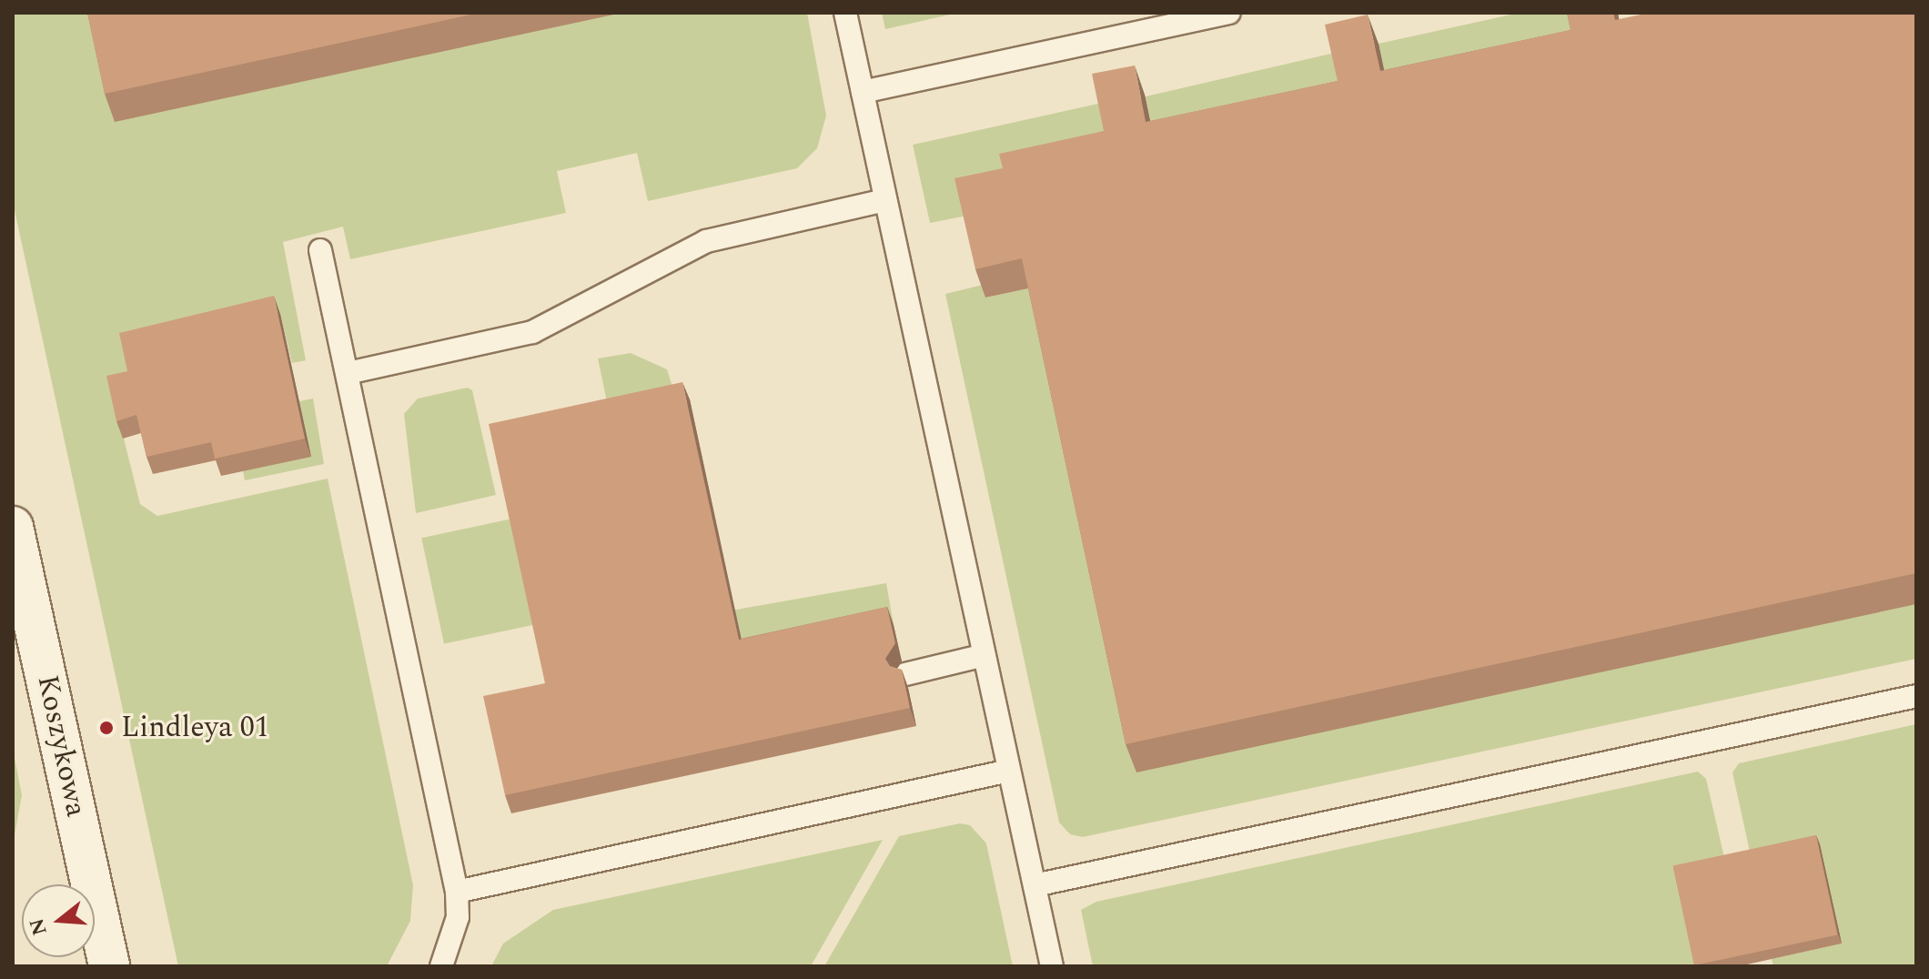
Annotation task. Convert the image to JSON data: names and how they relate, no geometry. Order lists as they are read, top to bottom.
{
  "streets": {
    "street": ["Koszykowa"]
  },
  "places": ["Lindleya 01"],
  "north": "left"
}
